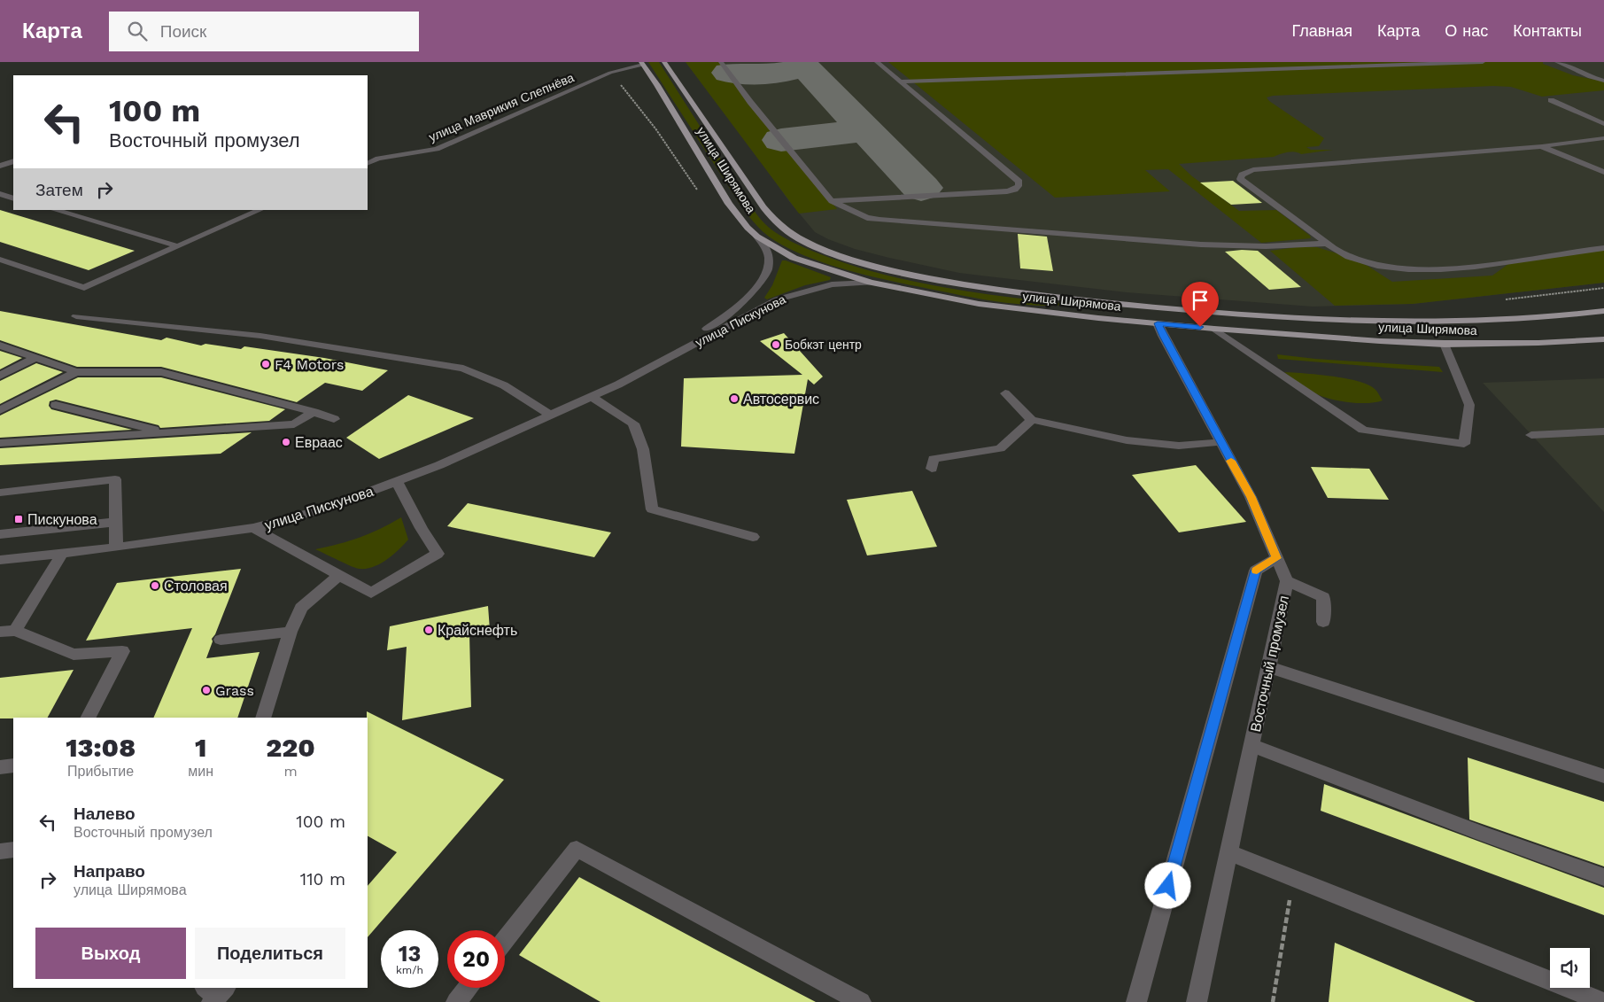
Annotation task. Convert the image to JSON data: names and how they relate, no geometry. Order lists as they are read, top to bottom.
{
  "streets": {
    "main road": ["улица Ширямова"],
    "street": ["улица Маврикия Слепнёва", "улица Пискунова", "Восточный промузел"]
  },
  "crossings": [
    ["улица Маврикия Слепнёва", "улица Ширямова"],
    ["улица Ширямова", "улица Пискунова"],
    ["улица Ширямова", "Восточный промузел"]
  ],
  "places": {
    "other": [
      "Бобкэт центр",
      "F4 Motors",
      "Автосервис",
      "Евраас",
      "Столовая",
      "Крайснефть",
      "Grass"
    ],
    "transit": ["Пискунова"]
  },
  "page": {
    "header": "Карта",
    "search": "Поиск",
    "nav": [
      "Главная",
      "Карта",
      "О нас",
      "Контакты"
    ],
    "turn": ["100 m", "Восточный промузел"],
    "then": "Затем",
    "eta": [
      "13:08",
      "Прибытие",
      "1",
      "мин",
      "220",
      "m"
    ],
    "list": [
      {
        "name": "Налево",
        "note": "Восточный промузел",
        "value": "100 m"
      },
      {
        "name": "Направо",
        "note": "улица Ширямова",
        "value": "110 m"
      }
    ],
    "buttons": ["Выход", "Поделиться"],
    "speed": "13 km/h",
    "limit": "20"
  }
}
